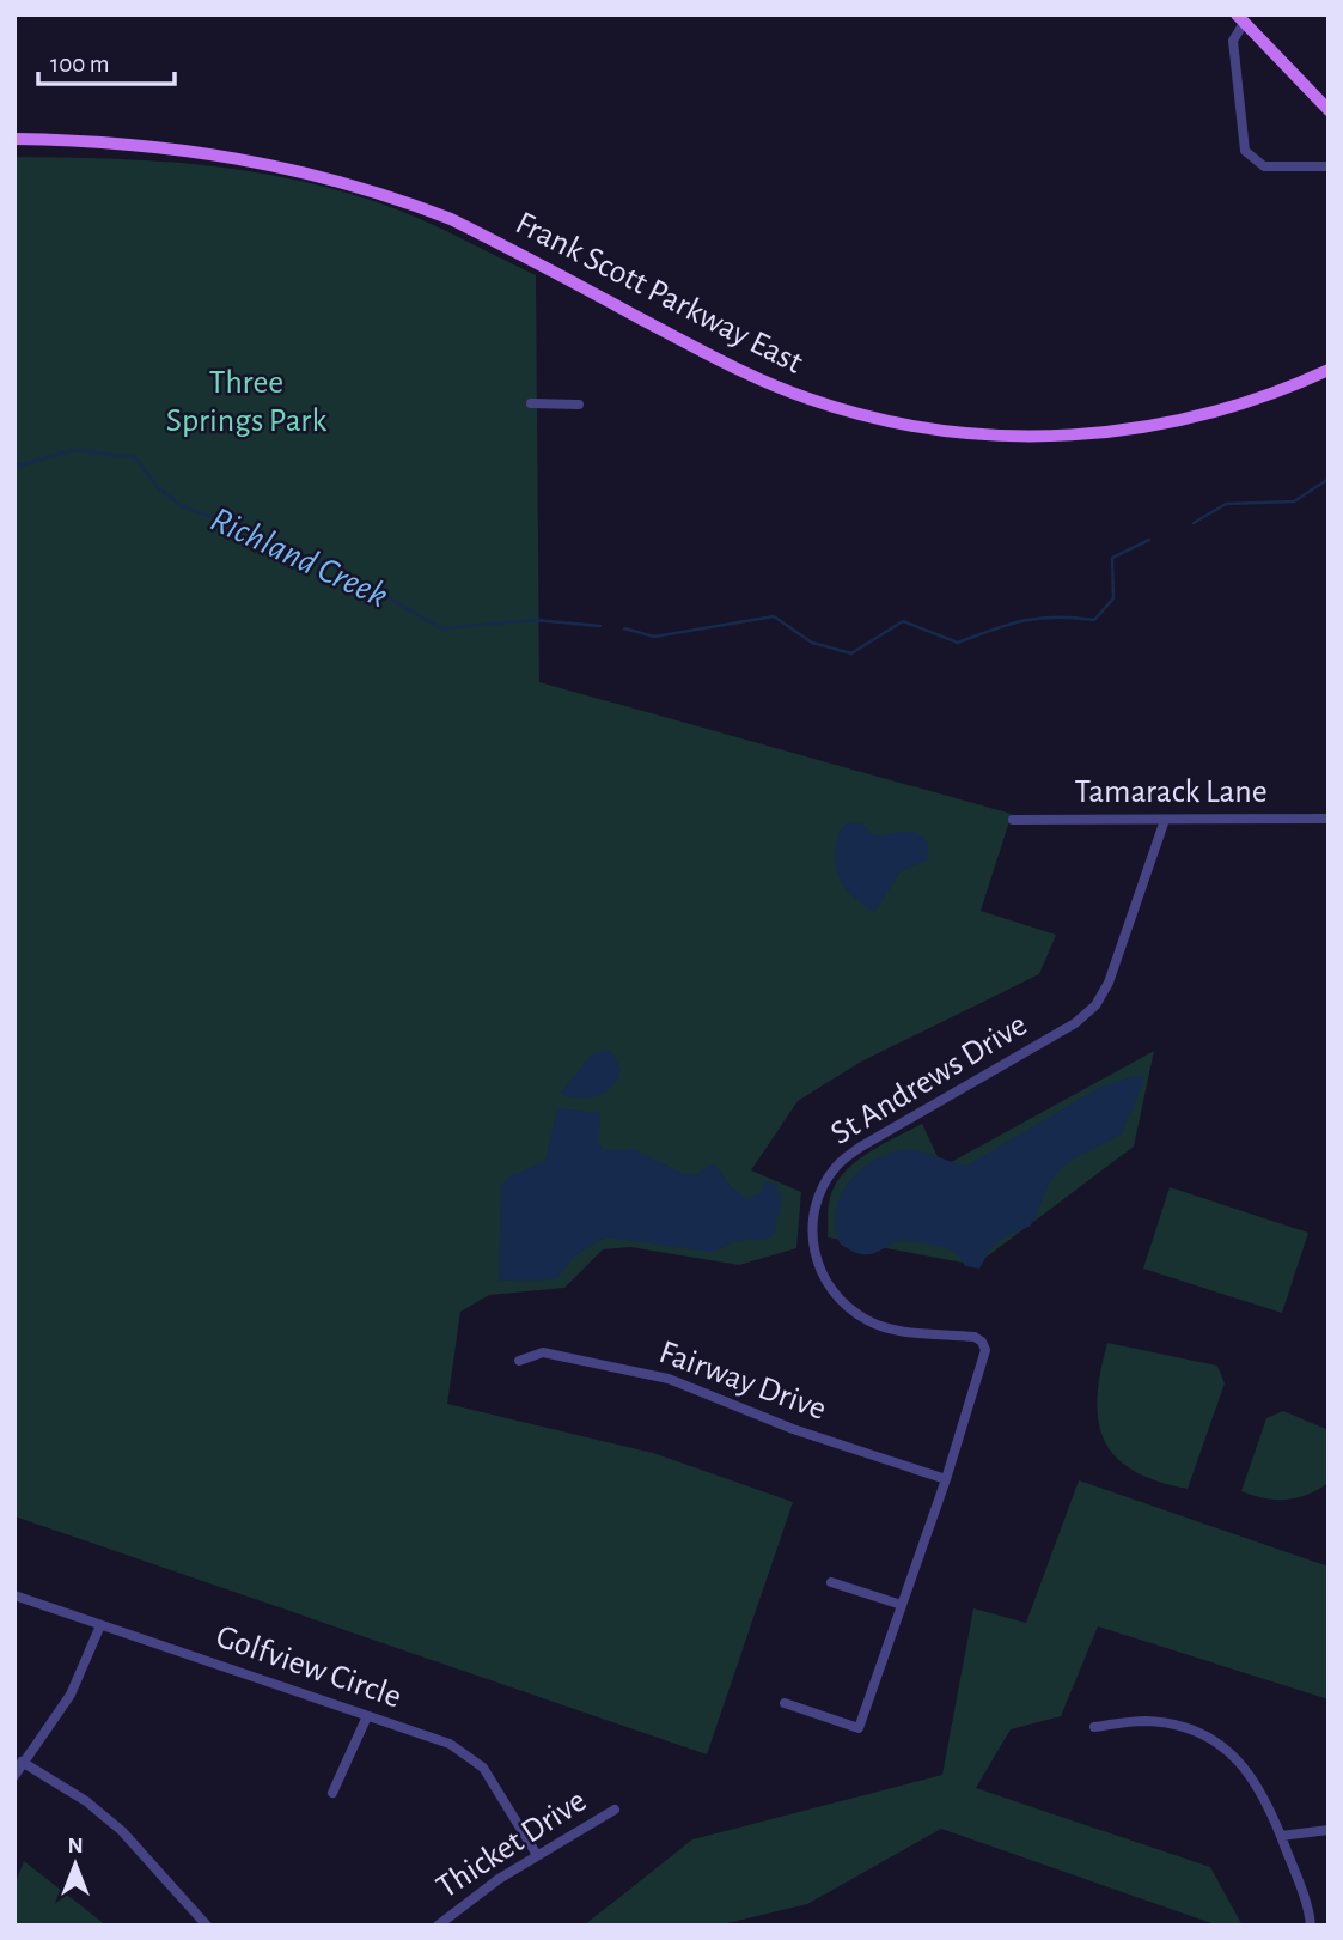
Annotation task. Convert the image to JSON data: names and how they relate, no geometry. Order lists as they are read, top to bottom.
{
  "streets": {
    "main road": ["Frank Scott Parkway East"],
    "street": [
      "Tamarack Lane",
      "St Andrews Drive",
      "Fairway Drive",
      "Golfview Circle",
      "Thicket Drive"
    ]
  },
  "crossings": [
    ["Tamarack Lane", "St Andrews Drive"],
    ["St Andrews Drive", "Fairway Drive"],
    ["Golfview Circle", "Thicket Drive"]
  ],
  "water": ["Richland Creek"],
  "parks": ["Three Springs Park"],
  "scale_bar": "100 m",
  "north": "top"
}
